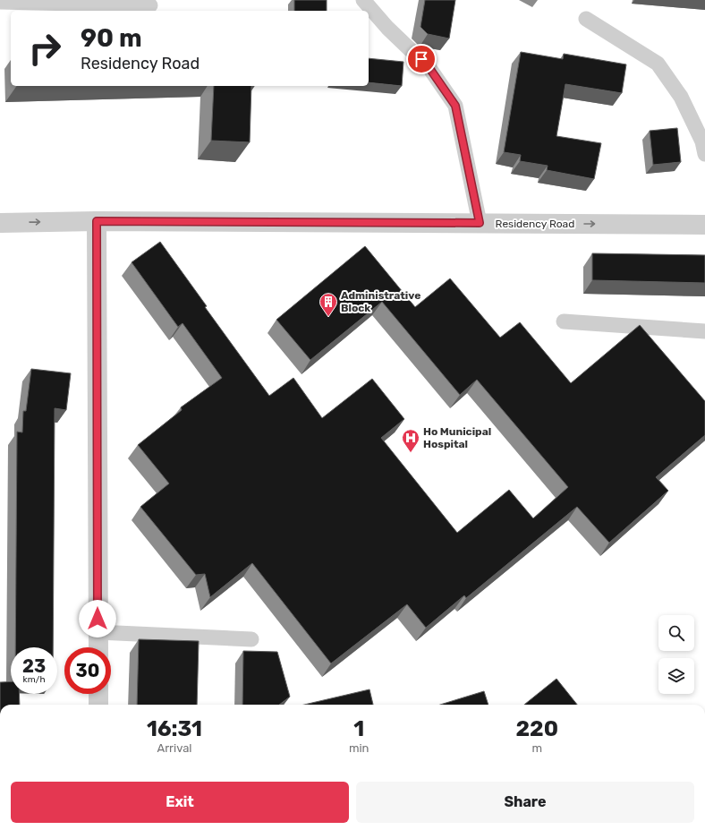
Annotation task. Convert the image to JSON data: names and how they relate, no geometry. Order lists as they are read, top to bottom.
{
  "streets": {
    "street": ["Residency Road"]
  },
  "one_way": ["Residency Road"],
  "places": {
    "building": ["Administrative Block"],
    "hospital": ["Ho Municipal Hospital"]
  },
  "page": {
    "turn": ["90 m", "Residency Road"],
    "speed": "23 km/h",
    "limit": "30",
    "eta": [
      "16:31",
      "Arrival",
      "1",
      "min",
      "220",
      "m"
    ],
    "buttons": ["Exit", "Share"]
  }
}
